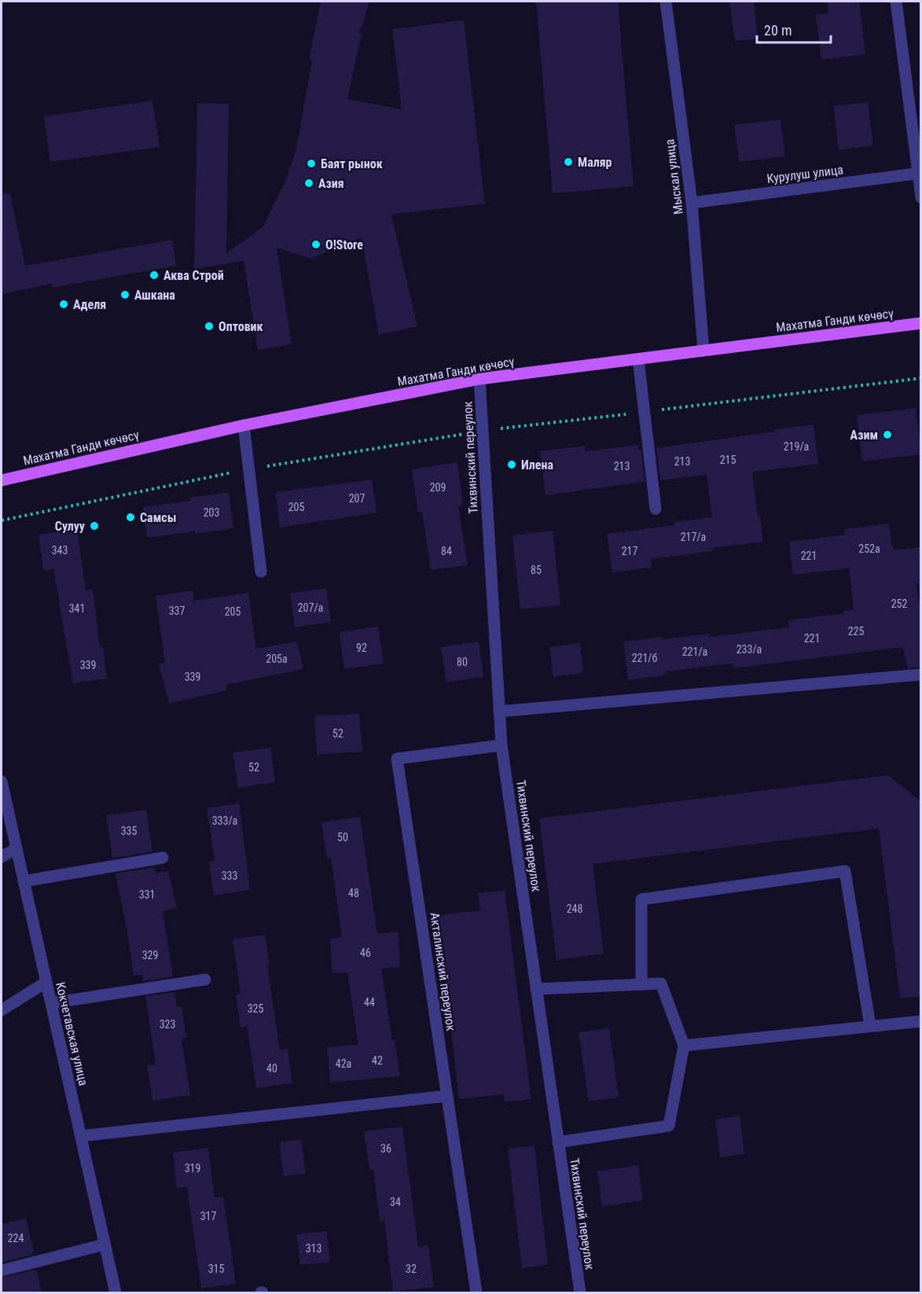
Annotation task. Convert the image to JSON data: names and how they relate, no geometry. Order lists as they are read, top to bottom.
{
  "streets": {
    "main road": ["Махатма Ганди көчөсү"],
    "street": [
      "Курулуш улица",
      "Мыскал улица",
      "Тихвинский переулок",
      "Акталинский переулок",
      "Кокчетавская улица"
    ]
  },
  "crossings": [
    ["Курулуш улица", "Мыскал улица"],
    ["Мыскал улица", "Махатма Ганди көчөсү"],
    ["Махатма Ганди көчөсү", "Тихвинский переулок"],
    ["Тихвинский переулок", "Акталинский переулок"]
  ],
  "places": [
    "Маляр",
    "Баят рынок",
    "Азия",
    "O!Store",
    "Аква Строй",
    "Ашкана",
    "Аделя",
    "Оптовик",
    "Азим",
    "Илена",
    "Самсы",
    "Сулуу"
  ],
  "house_numbers": [
    "219/а",
    "215",
    "213",
    "213",
    "209",
    "207",
    "205",
    "203",
    "217/а",
    "252a",
    "343",
    "84",
    "217",
    "221",
    "85",
    "252",
    "207/а",
    "341",
    "337",
    "205",
    "225",
    "221",
    "92",
    "233/а",
    "221/а",
    "221/б",
    "205a",
    "80",
    "339",
    "339",
    "52",
    "52",
    "333/а",
    "335",
    "50",
    "333",
    "48",
    "331",
    "248",
    "46",
    "329",
    "44",
    "325",
    "323",
    "42",
    "42а",
    "40",
    "36",
    "319",
    "34",
    "317",
    "224",
    "313",
    "315",
    "32"
  ],
  "scale_bar": "20 m"
}
